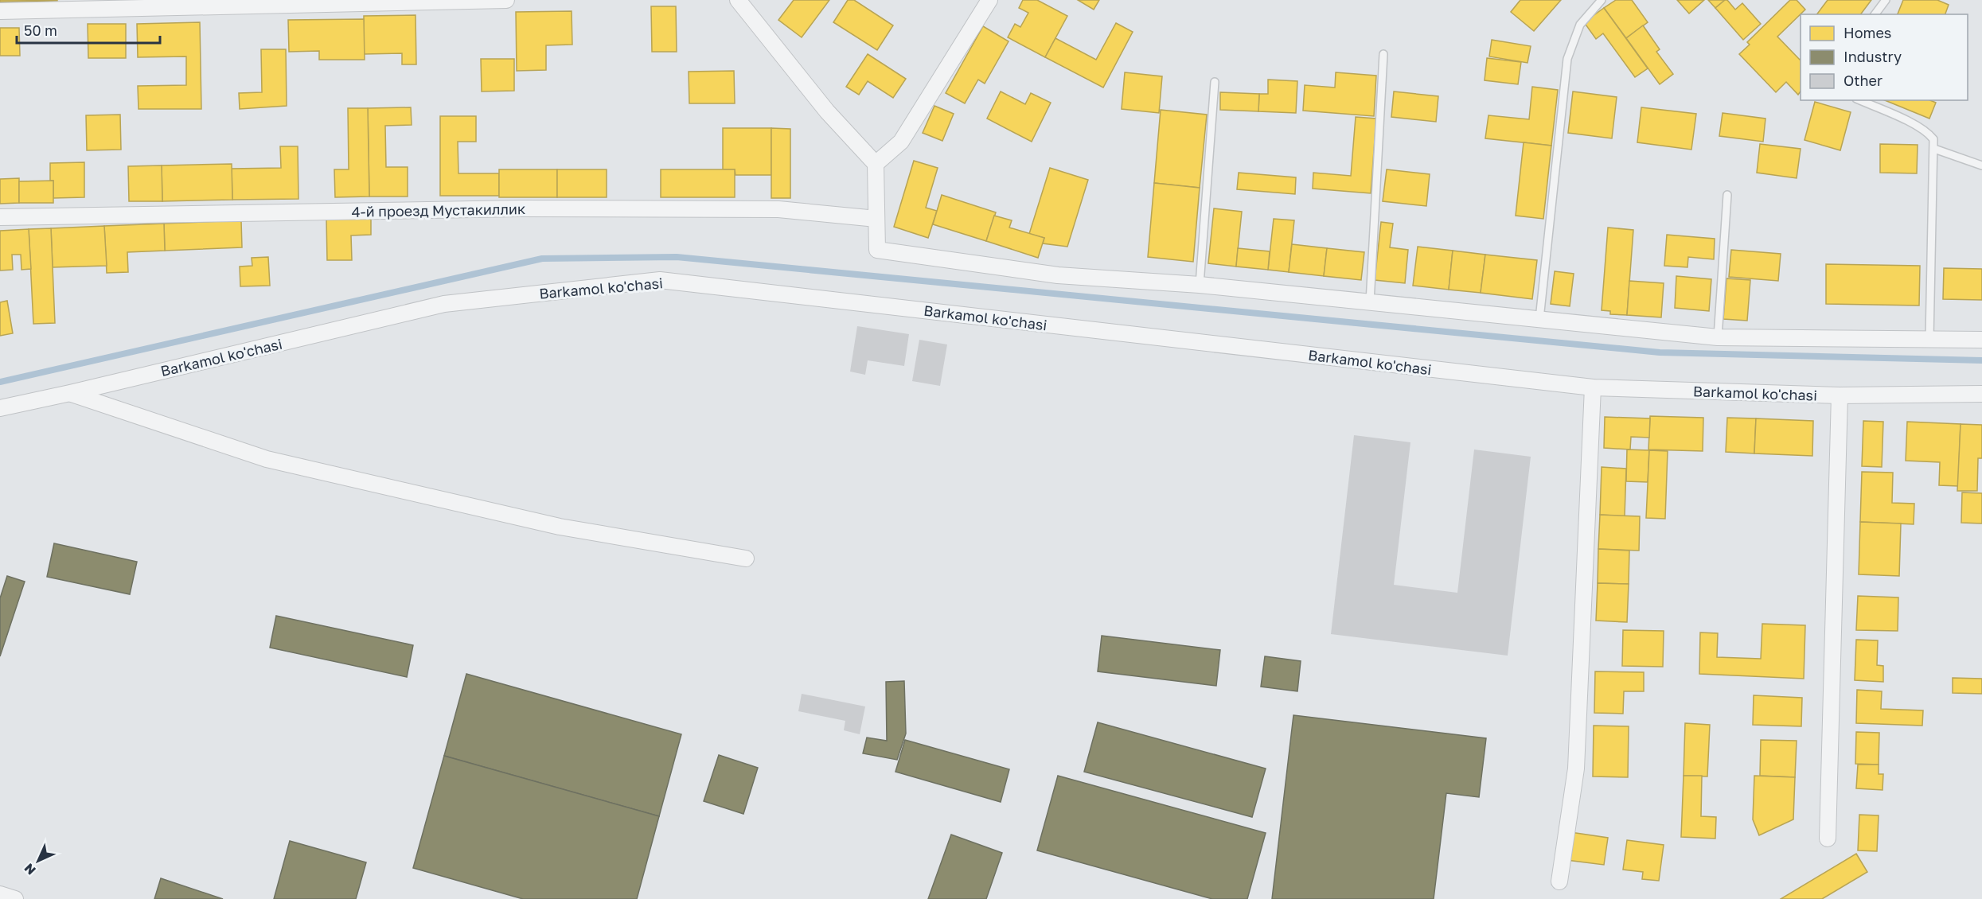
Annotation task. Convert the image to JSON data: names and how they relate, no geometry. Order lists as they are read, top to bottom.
{
  "streets": {
    "street": ["4-й проезд Мустакиллик", "Barkamol ko'chasi"]
  },
  "legend": ["Homes", "Industry", "Other"],
  "scale_bar": "50 m",
  "north": "bottom left"
}
